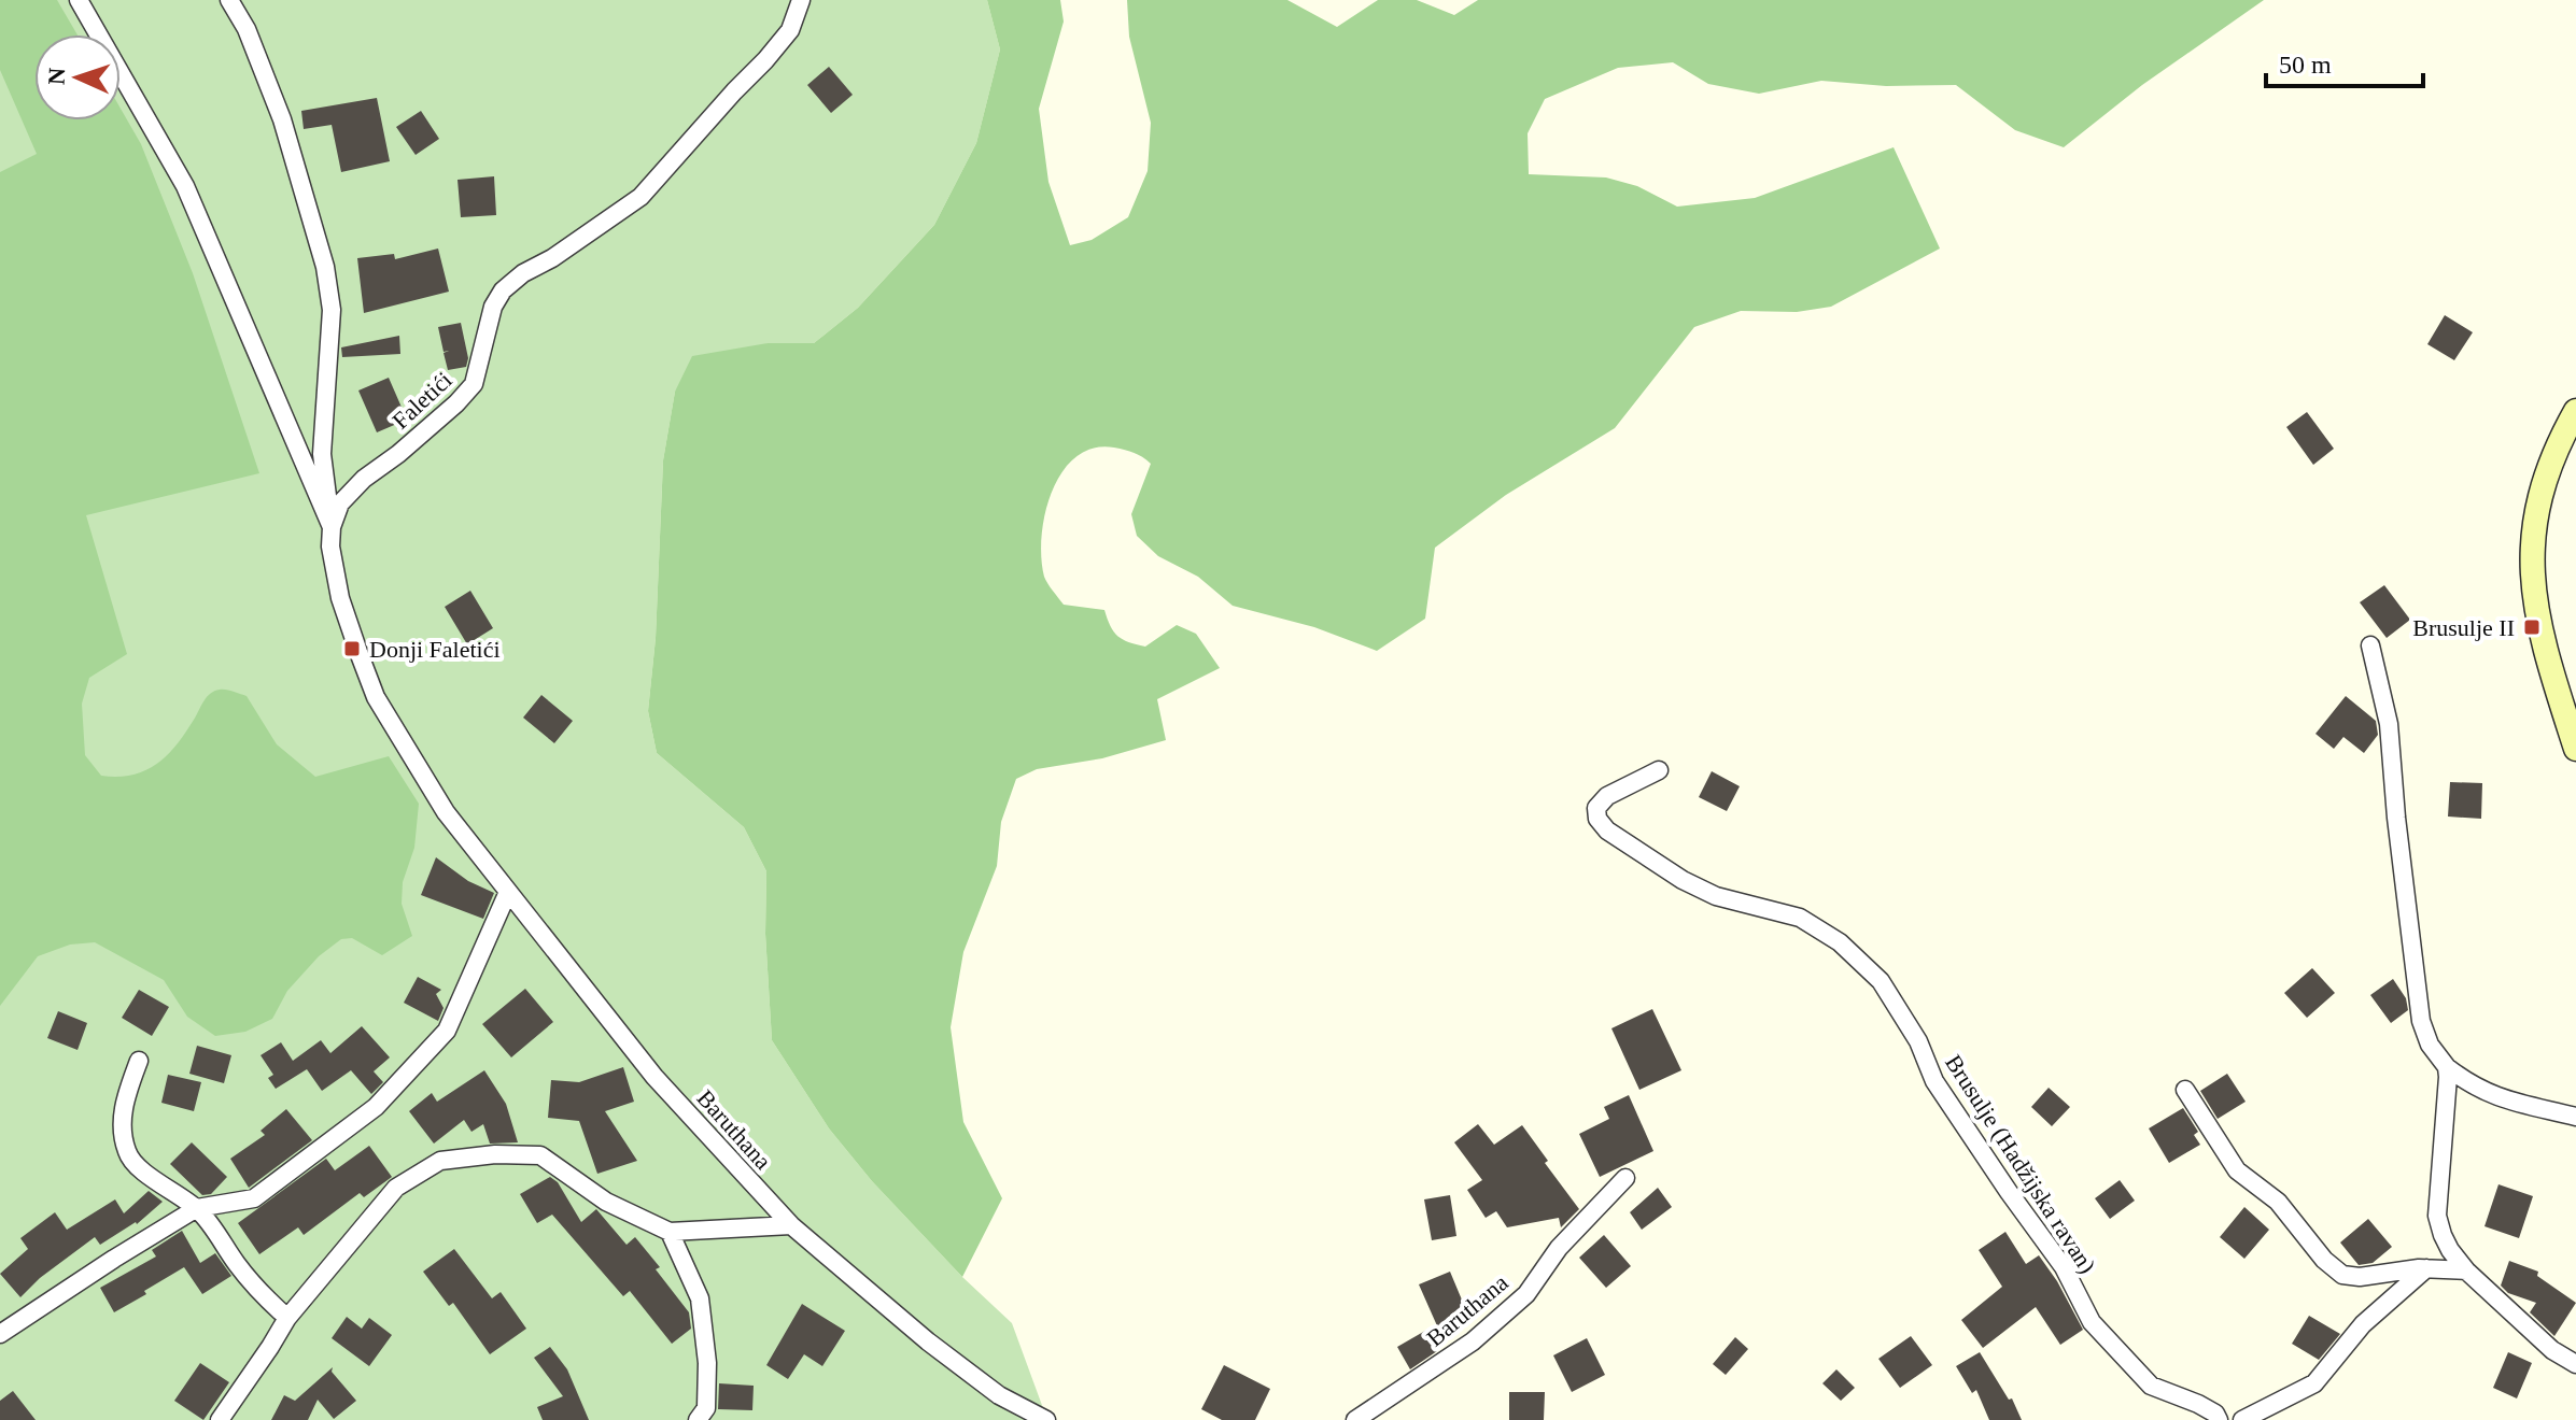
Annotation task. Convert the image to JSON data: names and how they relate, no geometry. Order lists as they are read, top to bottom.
{
  "streets": {
    "street": ["Faletići", "Baruthana", "Brusulje (Hadžijska ravan)"]
  },
  "crossings": [
    ["Faletići", "Baruthana"]
  ],
  "places": {
    "transit": ["Brusulje II", "Donji Faletići"]
  },
  "scale_bar": "50 m",
  "north": "left"
}
